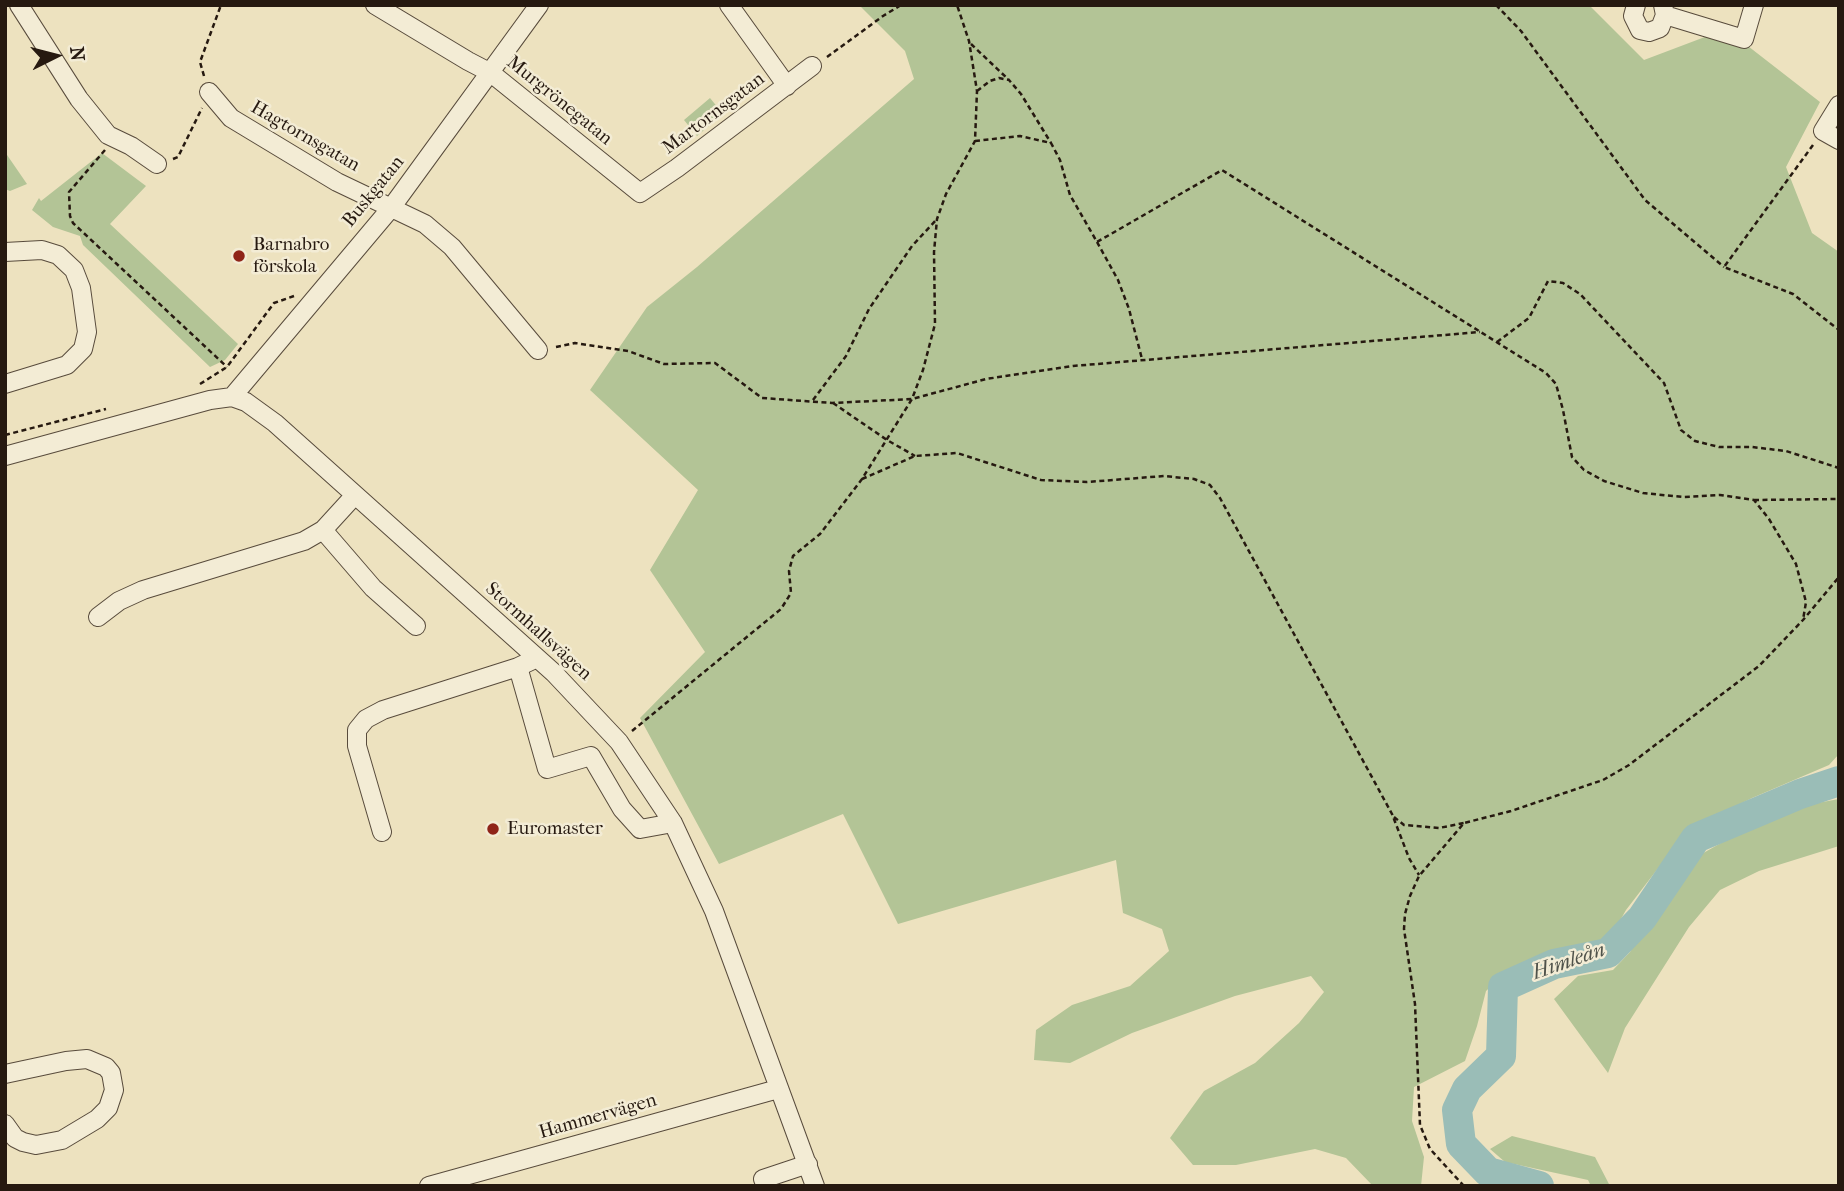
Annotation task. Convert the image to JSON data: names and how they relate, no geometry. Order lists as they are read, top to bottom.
{
  "streets": {
    "street": [
      "Murgrönegatan",
      "Martornsgatan",
      "Hagtornsgatan",
      "Buskgatan",
      "Stormhallsvägen",
      "Hammervägen"
    ]
  },
  "crossings": [
    ["Murgrönegatan", "Martornsgatan"],
    ["Murgrönegatan", "Buskgatan"],
    ["Hagtornsgatan", "Buskgatan"],
    ["Buskgatan", "Stormhallsvägen"],
    ["Stormhallsvägen", "Hammervägen"]
  ],
  "water": ["Himleån"],
  "places": ["Barnabro förskola", "Euromaster"],
  "north": "right"
}
